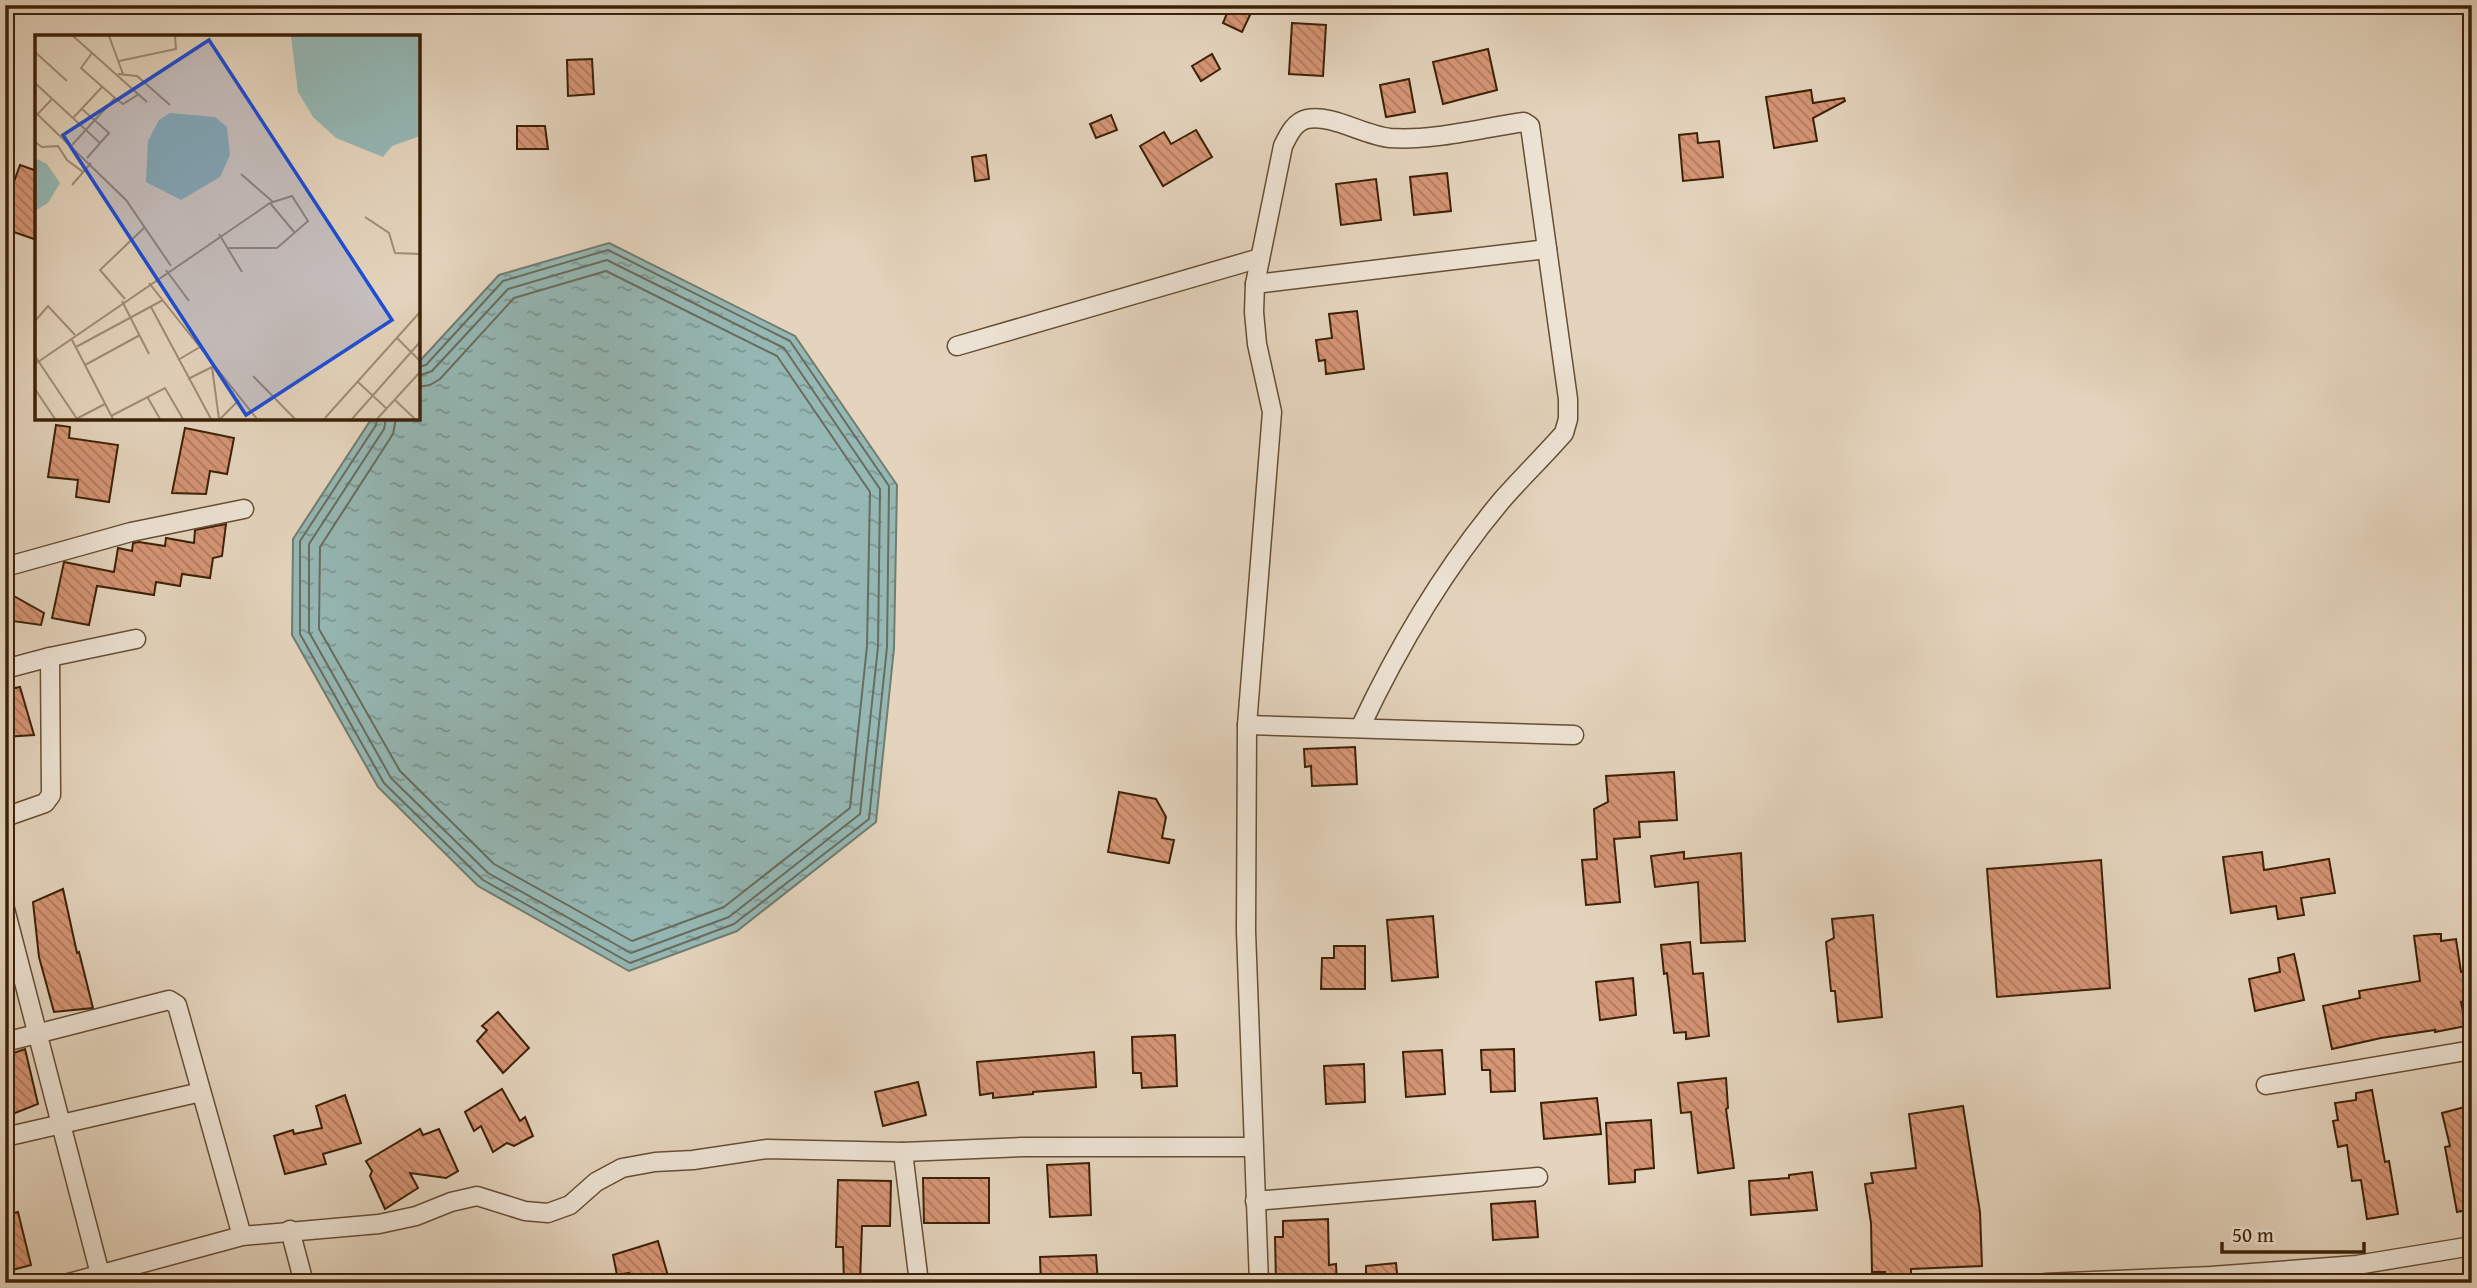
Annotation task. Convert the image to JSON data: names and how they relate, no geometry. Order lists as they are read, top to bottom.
{
  "scale_bar": "50 m"
}
